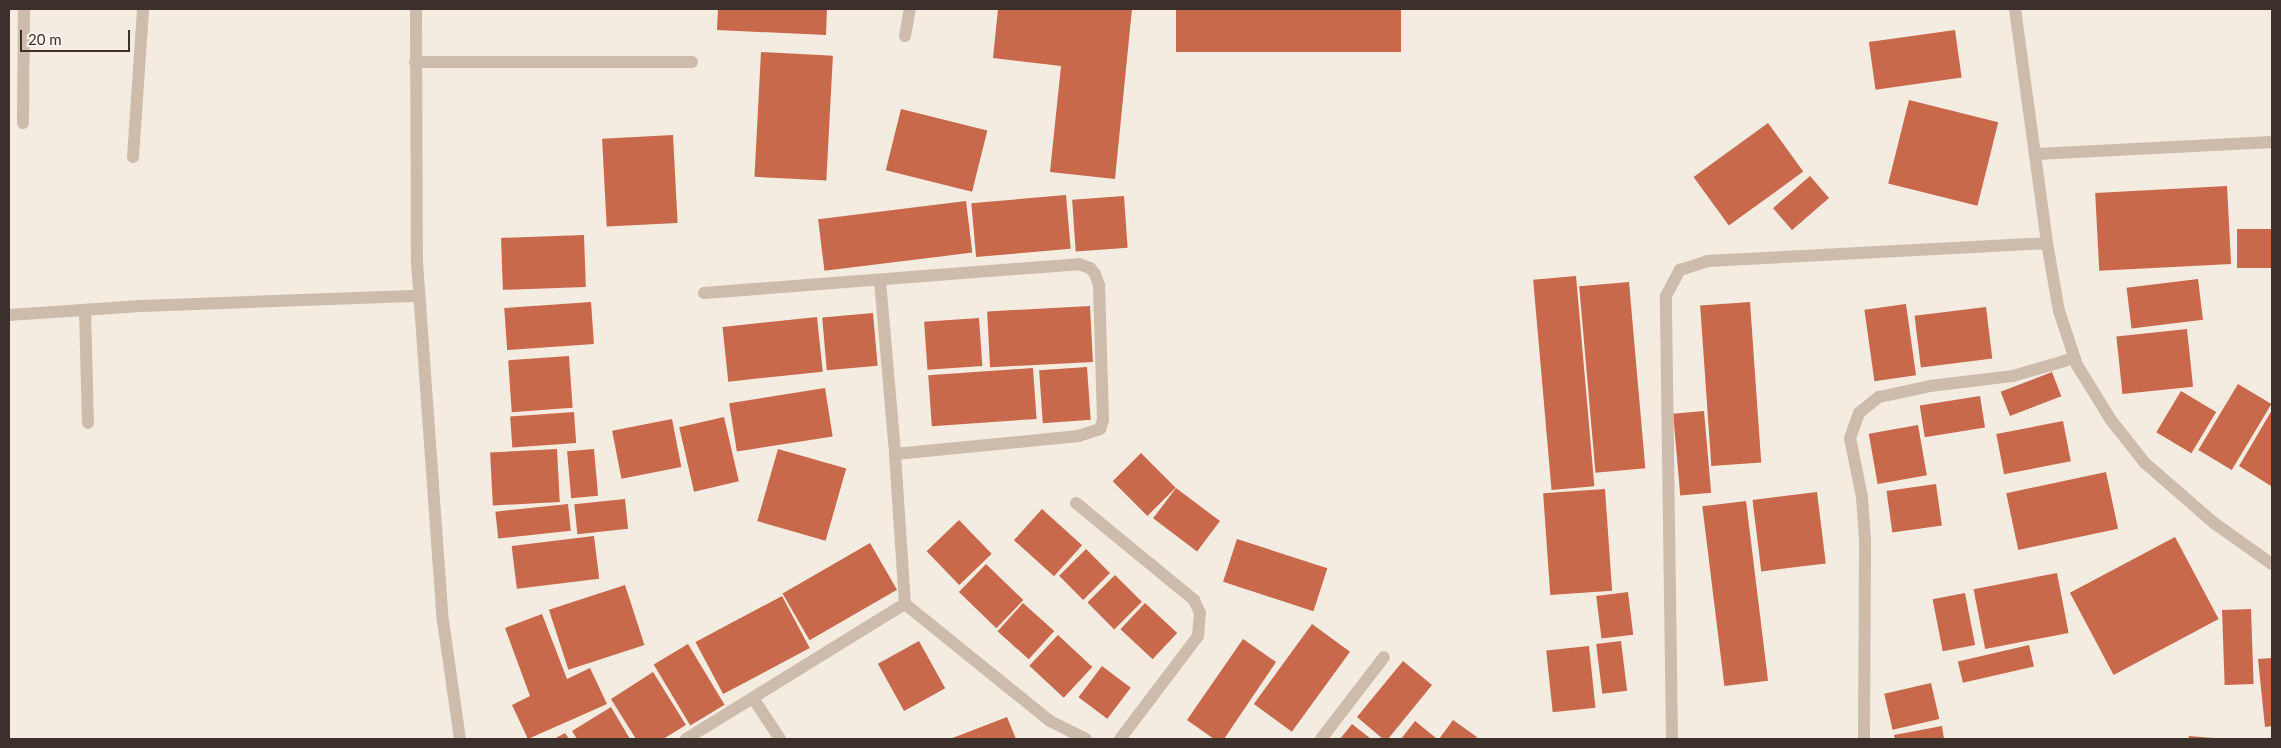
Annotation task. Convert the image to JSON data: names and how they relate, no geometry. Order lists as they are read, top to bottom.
{
  "scale_bar": "20 m"
}
